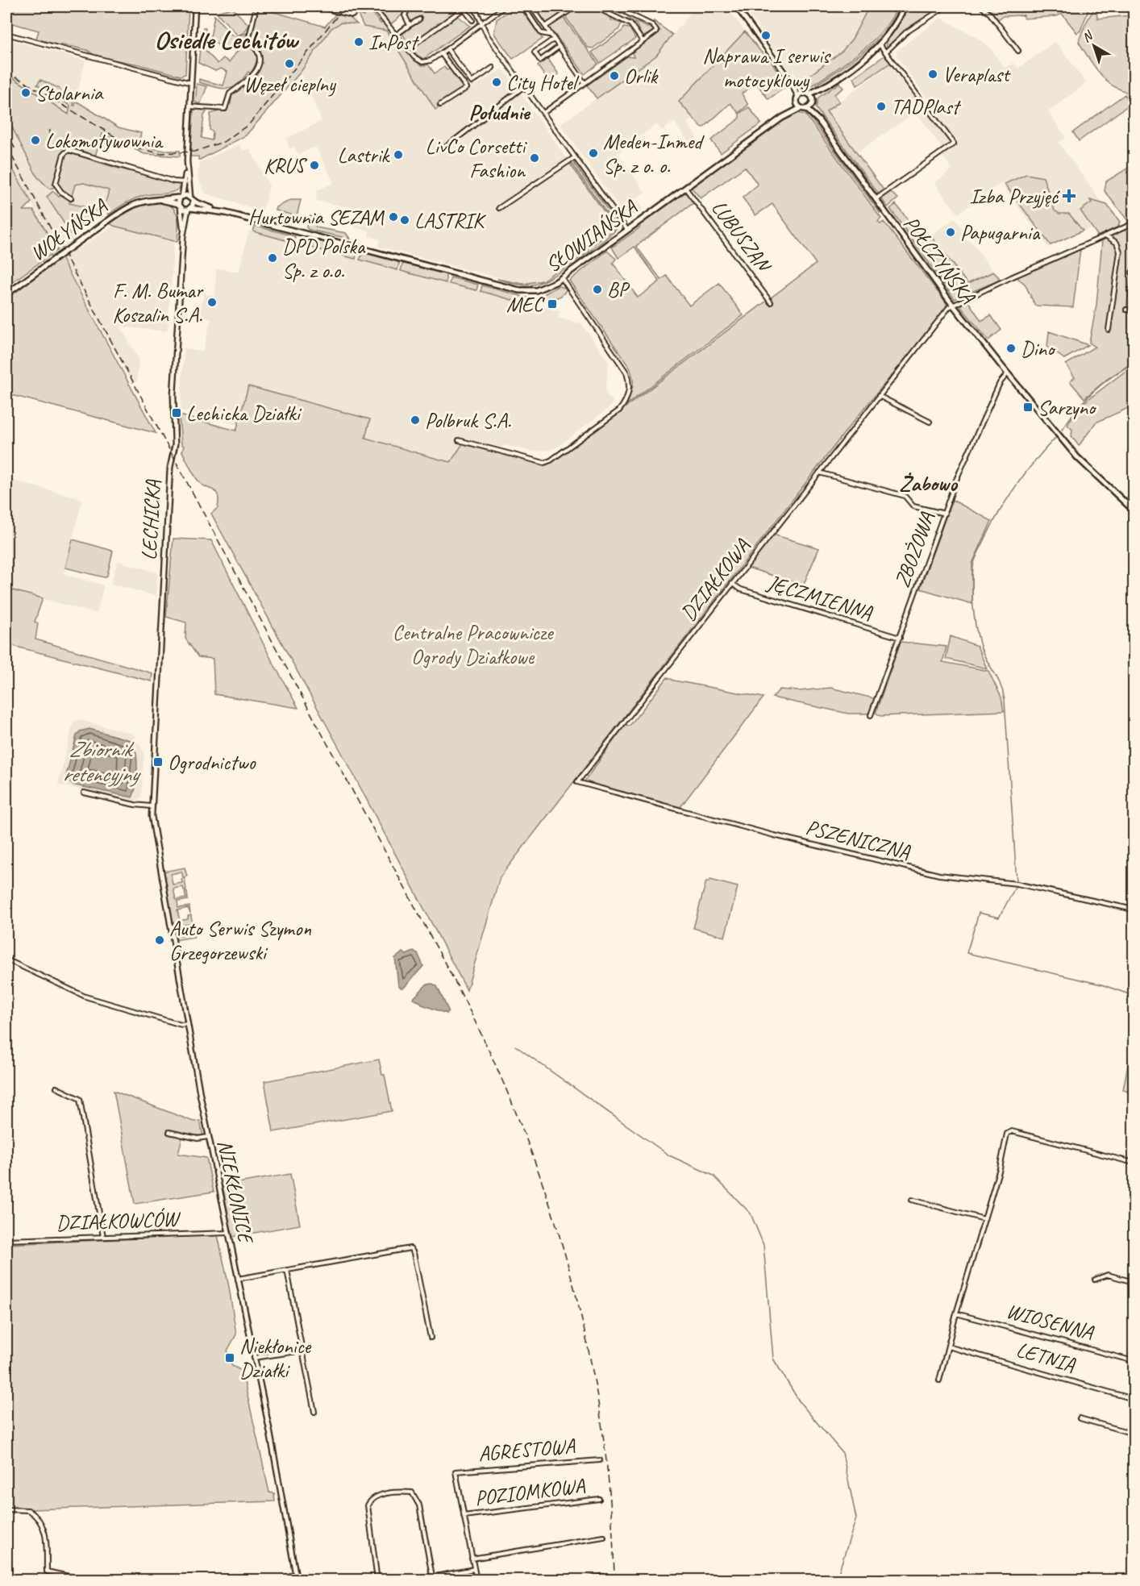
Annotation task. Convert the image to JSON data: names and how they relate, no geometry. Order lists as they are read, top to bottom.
{
  "streets": {
    "main road": ["WOŁYŃSKA", "SŁOWIAŃSKA", "POŁCZYŃSKA"],
    "street": [
      "LUBUSZAN",
      "LECHICKA",
      "ZBOŻOWA",
      "DZIAŁKOWA",
      "JĘCZMIENNA",
      "PSZENICZNA",
      "NIEKŁONICE",
      "DZIAŁKOWCÓW",
      "WIOSENNA",
      "LETNIA",
      "AGRESTOWA",
      "POZIOMKOWA"
    ]
  },
  "crossings": [
    ["WOŁYŃSKA", "SŁOWIAŃSKA"],
    ["LUBUSZAN", "SŁOWIAŃSKA"],
    ["SŁOWIAŃSKA", "POŁCZYŃSKA"],
    ["SŁOWIAŃSKA", "LECHICKA"],
    ["POŁCZYŃSKA", "ZBOŻOWA"],
    ["POŁCZYŃSKA", "DZIAŁKOWA"],
    ["LECHICKA", "NIEKŁONICE"],
    ["ZBOŻOWA", "JĘCZMIENNA"],
    ["DZIAŁKOWA", "JĘCZMIENNA"],
    ["DZIAŁKOWA", "PSZENICZNA"],
    ["NIEKŁONICE", "DZIAŁKOWCÓW"],
    ["AGRESTOWA", "POZIOMKOWA"]
  ],
  "districts": ["Osiedle Lechitów", "Południe", "Żabowo"],
  "water": ["Zbiornik retencyjny"],
  "parks": ["Centralne Pracownicze Ogrody Działkowe"],
  "places": {
    "other": [
      "Naprawa I serwis motocyklowy",
      "InPost",
      "Węzeł cieplny",
      "Veraplast",
      "Orlik",
      "City Hotel",
      "Stolarnia",
      "TADPlast",
      "Lokomotywownia",
      "Meden-Inmed Sp. z o. o.",
      "Lastrik",
      "LivCo Corsetti Fashion",
      "KRUS",
      "Hurtownia SEZAM",
      "LASTRIK",
      "Papugarnia",
      "DPD Polska Sp. z o.o.",
      "BP",
      "F. M. Bumar Koszalin S.A.",
      "Dino",
      "Polbruk S.A.",
      "Auto Serwis Szymon Grzegorzewski"
    ],
    "health": ["Izba Przyjęć"],
    "transit": [
      "MEC",
      "Sarzyno",
      "Lechicka Działki",
      "Ogrodnictwo",
      "Niekłonice Działki"
    ]
  },
  "north": "top left"
}
